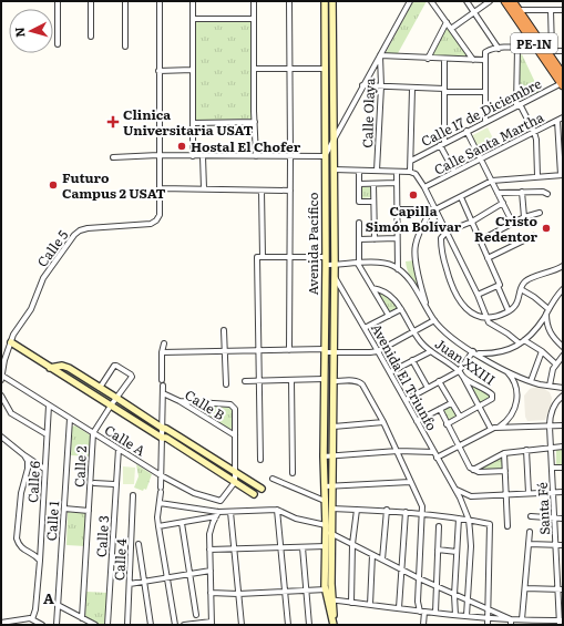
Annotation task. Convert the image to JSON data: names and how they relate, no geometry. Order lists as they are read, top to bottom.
{
  "streets": {
    "highway": ["PE-1N"],
    "street": [
      "Calle 17 de Diciembre",
      "Calle Olaya",
      "Calle Santa Martha",
      "Avenida Pacífico",
      "Calle 5",
      "Juan XXIII",
      "Avenida El Triunfo",
      "Calle B",
      "Calle A",
      "Calle 2",
      "Calle 6",
      "Santa Fé",
      "Calle 1",
      "Calle 3",
      "Calle 4"
    ]
  },
  "crossings": [
    ["PE-1N", "Calle 17 de Diciembre"],
    ["Avenida Pacífico", "Avenida El Triunfo"],
    ["Calle 5", "Calle A"],
    ["Calle A", "Calle 2"],
    ["Calle A", "Calle 6"],
    ["Calle A", "Calle 1"],
    ["Calle A", "Calle 3"]
  ],
  "districts": ["A"],
  "places": {
    "health": ["Clinica Universitaria USAT"],
    "other": [
      "Hostal El Chofer",
      "Futuro Campus 2 USAT",
      "Capilla Simón Bolívar",
      "Cristo Redentor"
    ]
  },
  "north": "left"
}
